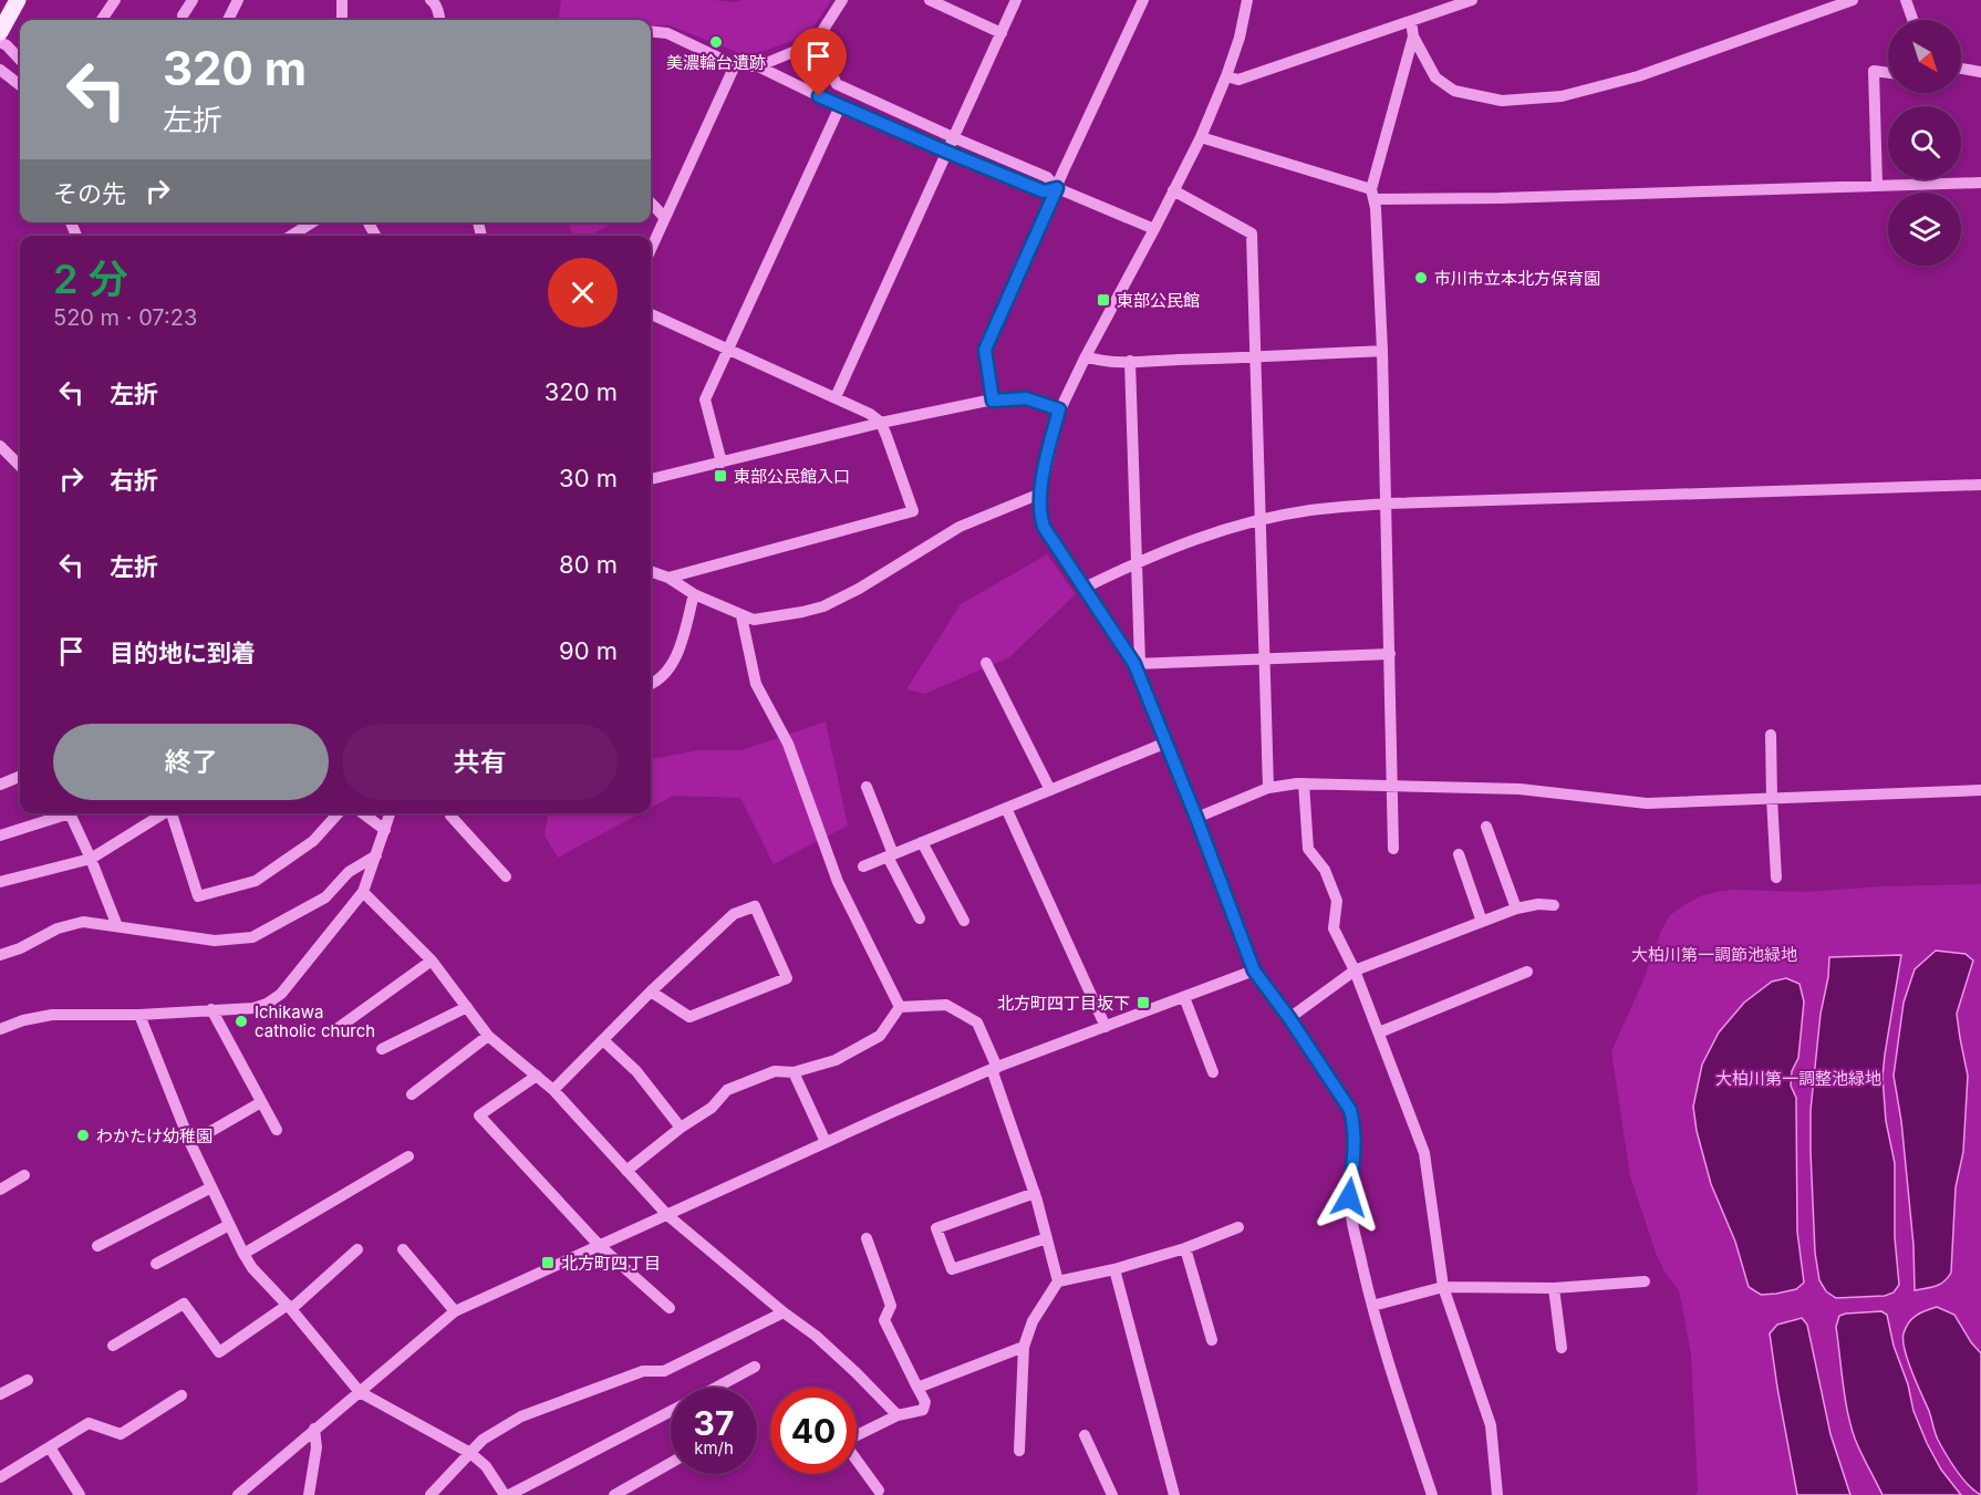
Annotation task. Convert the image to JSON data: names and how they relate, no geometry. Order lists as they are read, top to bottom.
{
  "parks": ["大柏川第一調節池緑地", "大柏川第一調整池緑地"],
  "places": {
    "other": [
      "美濃輪台遺跡",
      "市川市立本北方保育園",
      "Ichikawa catholic church",
      "わかたけ幼稚園"
    ],
    "transit": [
      "東部公民館",
      "東部公民館入口",
      "北方町四丁目坂下",
      "北方町四丁目"
    ]
  },
  "north": "bottom right",
  "page": {
    "turn": ["320 m", "左折"],
    "then": "その先",
    "heading": ["2 分", "520 m · 07:23"],
    "list": [
      {
        "name": "左折",
        "value": "320 m"
      },
      {
        "name": "右折",
        "value": "30 m"
      },
      {
        "name": "左折",
        "value": "80 m"
      },
      {
        "name": "目的地に到着",
        "value": "90 m"
      }
    ],
    "buttons": ["終了", "共有"],
    "speed": "37 km/h",
    "limit": "40"
  }
}
